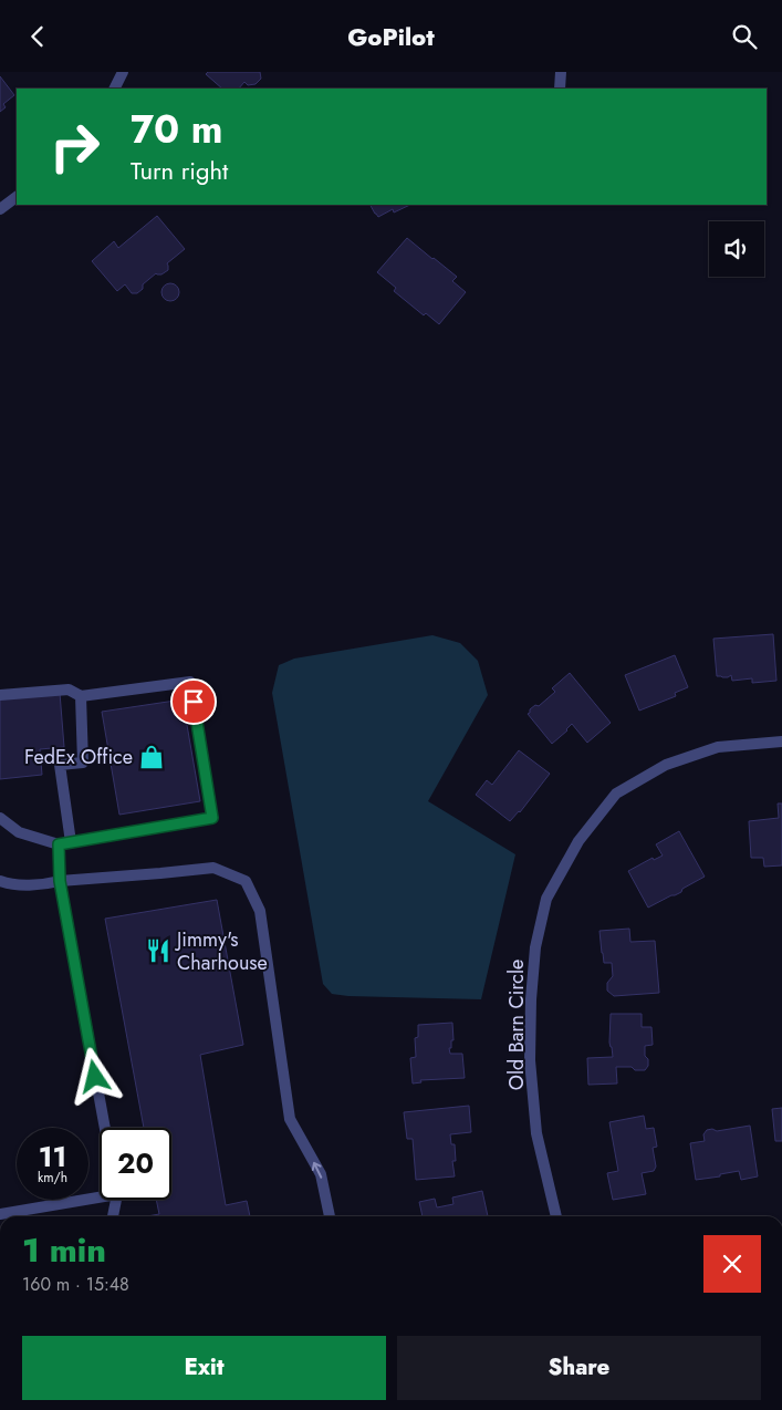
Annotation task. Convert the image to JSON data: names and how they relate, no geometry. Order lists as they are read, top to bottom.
{
  "streets": {
    "street": ["Old Barn Circle"]
  },
  "places": {
    "shop": ["FedEx Office"],
    "restaurant": ["Jimmy's Charhouse"]
  },
  "page": {
    "header": "GoPilot",
    "turn": ["70 m", "Turn right"],
    "speed": "11 km/h",
    "limit": "20",
    "heading": ["1 min", "160 m · 15:48"],
    "buttons": ["Exit", "Share"]
  }
}
